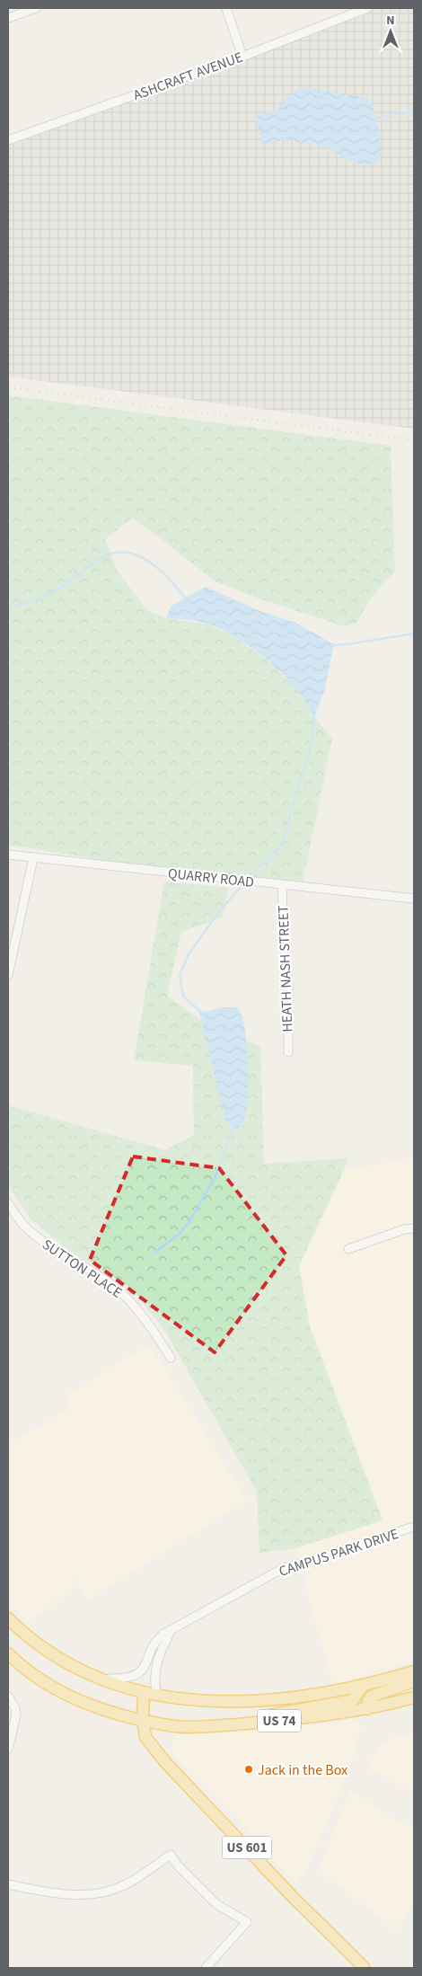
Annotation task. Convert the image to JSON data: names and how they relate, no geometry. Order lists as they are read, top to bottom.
{
  "streets": {
    "highway": ["US 74", "US 601"],
    "street": [
      "ASHCRAFT AVENUE",
      "QUARRY ROAD",
      "HEATH NASH STREET",
      "SUTTON PLACE",
      "CAMPUS PARK DRIVE"
    ]
  },
  "crossings": [
    ["QUARRY ROAD", "HEATH NASH STREET"],
    ["CAMPUS PARK DRIVE", "US 74"],
    ["US 74", "US 601"]
  ],
  "places": ["Jack in the Box"],
  "north": "top"
}
